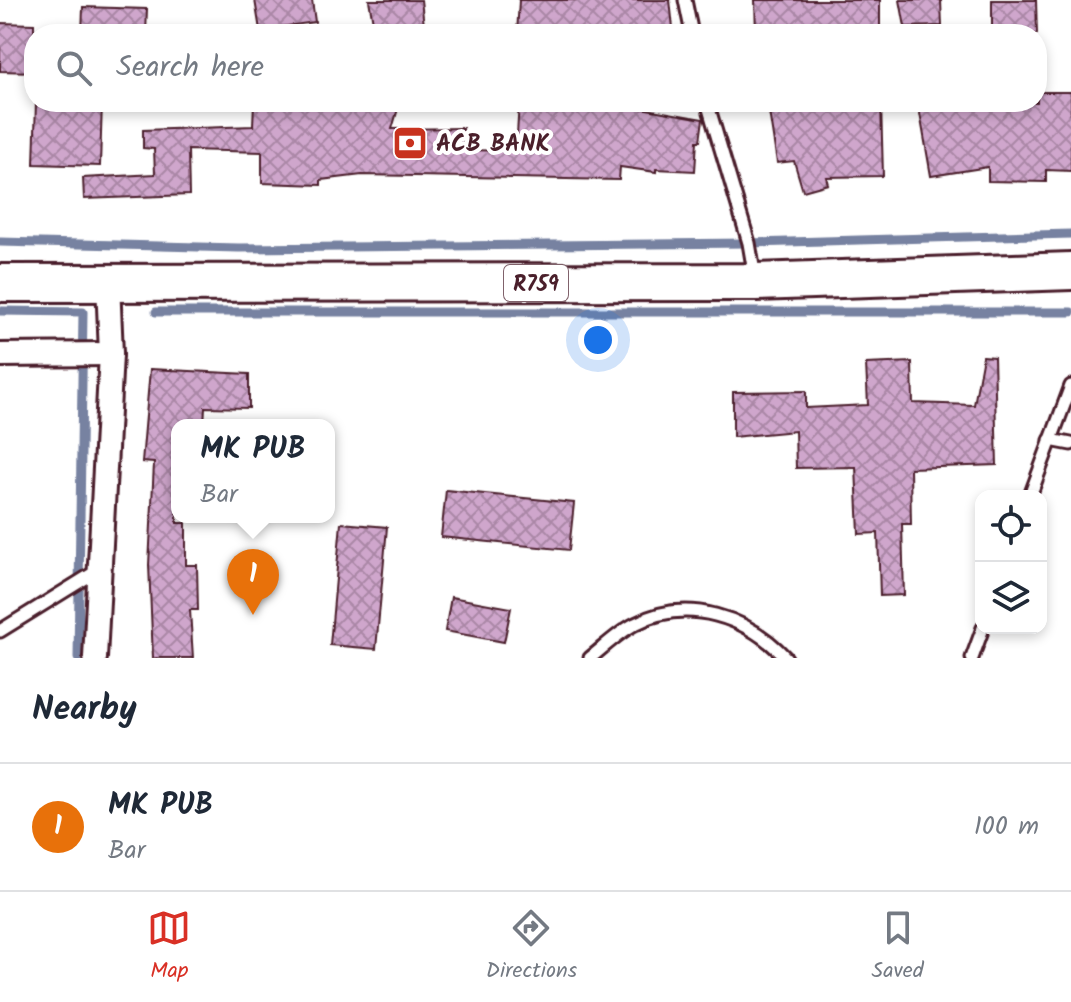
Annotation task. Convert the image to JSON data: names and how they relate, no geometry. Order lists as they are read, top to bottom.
{
  "streets": {
    "main road": ["R759"]
  },
  "places": {
    "bank": ["ACB BANK"]
  },
  "page": {
    "search": "Search here",
    "popup": ["MK PUB", "Bar"],
    "pins": "1",
    "heading": "Nearby",
    "list": [
      {
        "mark": "1",
        "name": "MK PUB",
        "note": "Bar",
        "value": "100 m"
      }
    ],
    "nav": ["Map", "Directions", "Saved"]
  }
}
